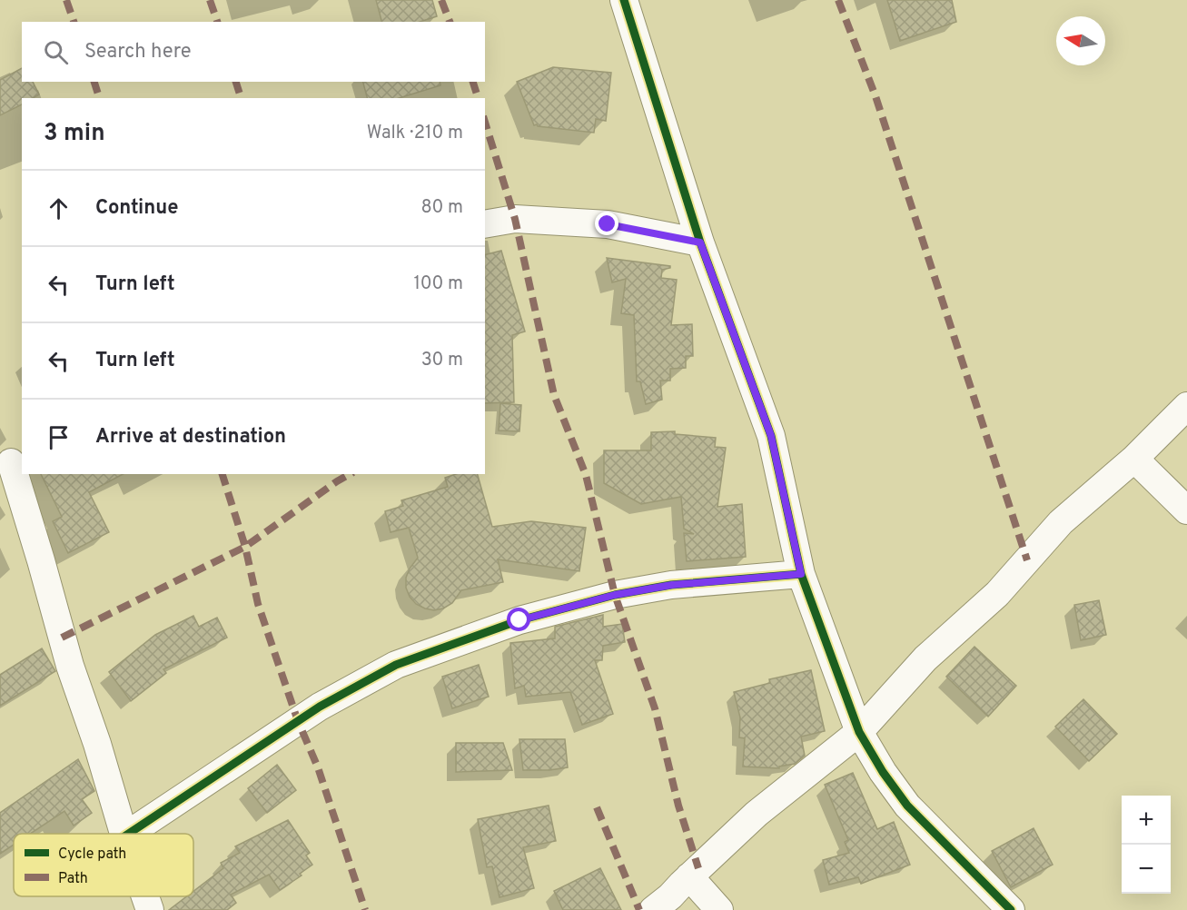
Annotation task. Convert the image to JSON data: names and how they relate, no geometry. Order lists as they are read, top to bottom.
{
  "legend": ["Cycle path", "Path"],
  "north": "left",
  "page": {
    "search": "Search here",
    "heading": ["3 min", "Walk · 210 m"],
    "list": [
      ["Continue", "80 m"],
      ["Turn left", "100 m"],
      ["Turn left", "30 m"],
      "Arrive at destination"
    ],
    "map_buttons": ["+", "−"]
  }
}
